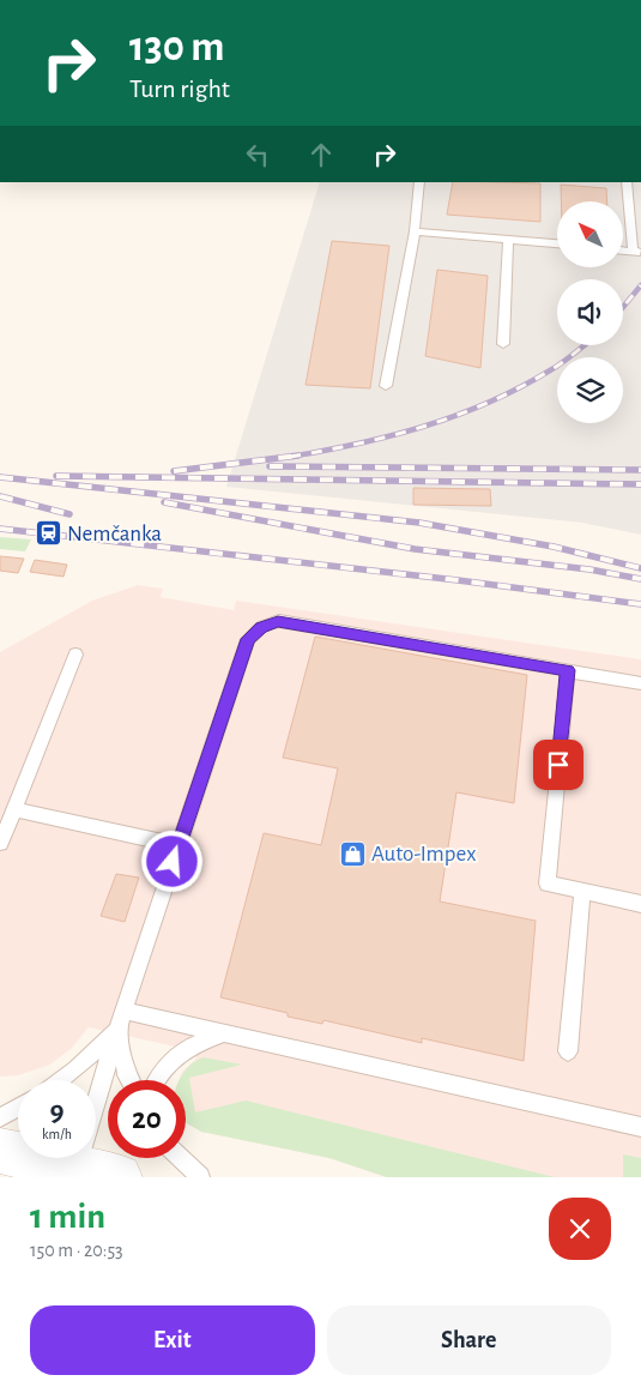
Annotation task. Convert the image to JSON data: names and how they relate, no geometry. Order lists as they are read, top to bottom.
{
  "places": {
    "station": ["Nemčanka"],
    "shop": ["Auto-Impex"]
  },
  "north": "top left",
  "page": {
    "turn": ["130 m", "Turn right"],
    "speed": "9 km/h",
    "limit": "20",
    "heading": ["1 min", "150 m · 20:53"],
    "buttons": ["Exit", "Share"]
  }
}
